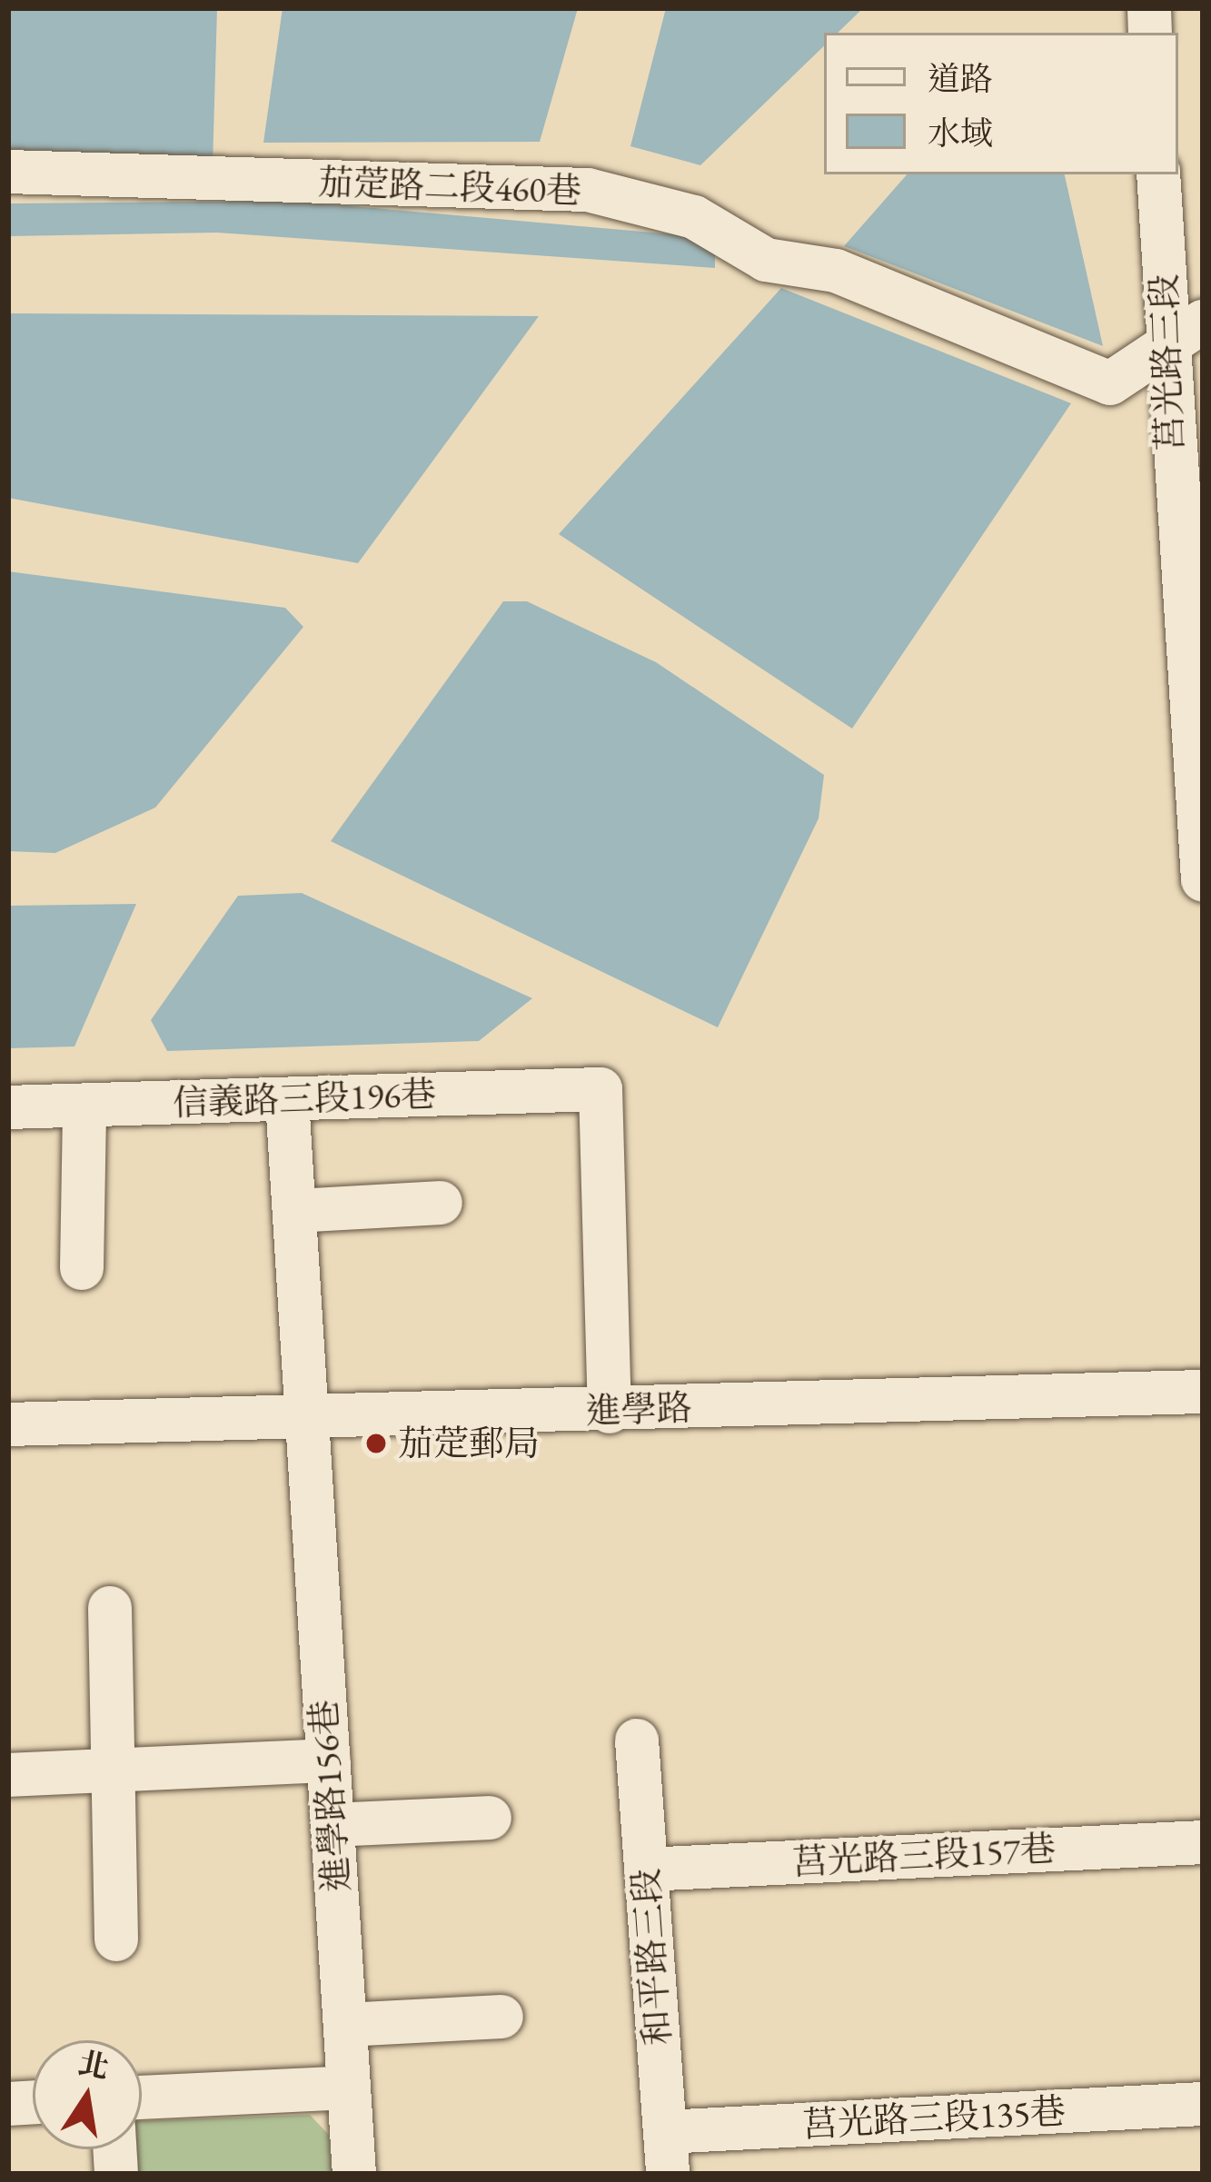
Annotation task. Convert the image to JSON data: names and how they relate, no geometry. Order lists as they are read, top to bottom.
{
  "streets": {
    "street": [
      "茄萣路二段460巷",
      "莒光路三段",
      "信義路三段196巷",
      "進學路",
      "進學路156巷",
      "莒光路三段157巷",
      "和平路三段",
      "莒光路三段135巷"
    ]
  },
  "crossings": [
    ["茄萣路二段460巷", "莒光路三段"],
    ["信義路三段196巷", "進學路"],
    ["信義路三段196巷", "進學路156巷"],
    ["進學路", "進學路156巷"],
    ["莒光路三段157巷", "和平路三段"],
    ["和平路三段", "莒光路三段135巷"]
  ],
  "places": ["茄萣郵局"],
  "legend": ["道路", "水域"],
  "north": "top"
}
